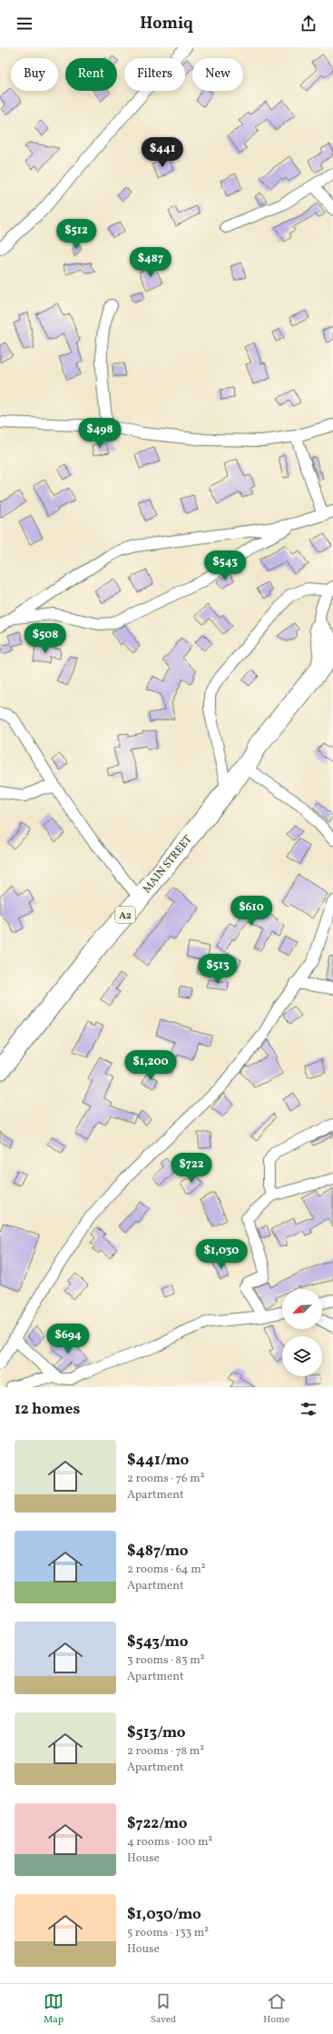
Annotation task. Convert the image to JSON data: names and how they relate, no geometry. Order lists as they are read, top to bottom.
{
  "streets": {
    "highway": ["MAIN STREET", "A2"]
  },
  "north": "bottom left",
  "page": {
    "header": "Homiq",
    "chip": [
      "Buy",
      "Rent",
      "Filters",
      "New"
    ],
    "price": [
      "$441",
      "$512",
      "$487",
      "$498",
      "$543",
      "$508",
      "$610",
      "$513",
      "$1,200",
      "$722",
      "$1,030",
      "$694"
    ],
    "heading": "12 homes",
    "list": [
      {
        "name": "$441/mo",
        "note": "2 rooms · 76 m² · Apartment"
      },
      {
        "name": "$487/mo",
        "note": "2 rooms · 64 m² · Apartment"
      },
      {
        "name": "$543/mo",
        "note": "3 rooms · 83 m² · Apartment"
      },
      {
        "name": "$513/mo",
        "note": "2 rooms · 78 m² · Apartment"
      },
      {
        "name": "$722/mo",
        "note": "4 rooms · 100 m² · House"
      },
      {
        "name": "$1,030/mo",
        "note": "5 rooms · 133 m² · House"
      }
    ],
    "tabs": ["Map", "Saved", "Home"]
  }
}
